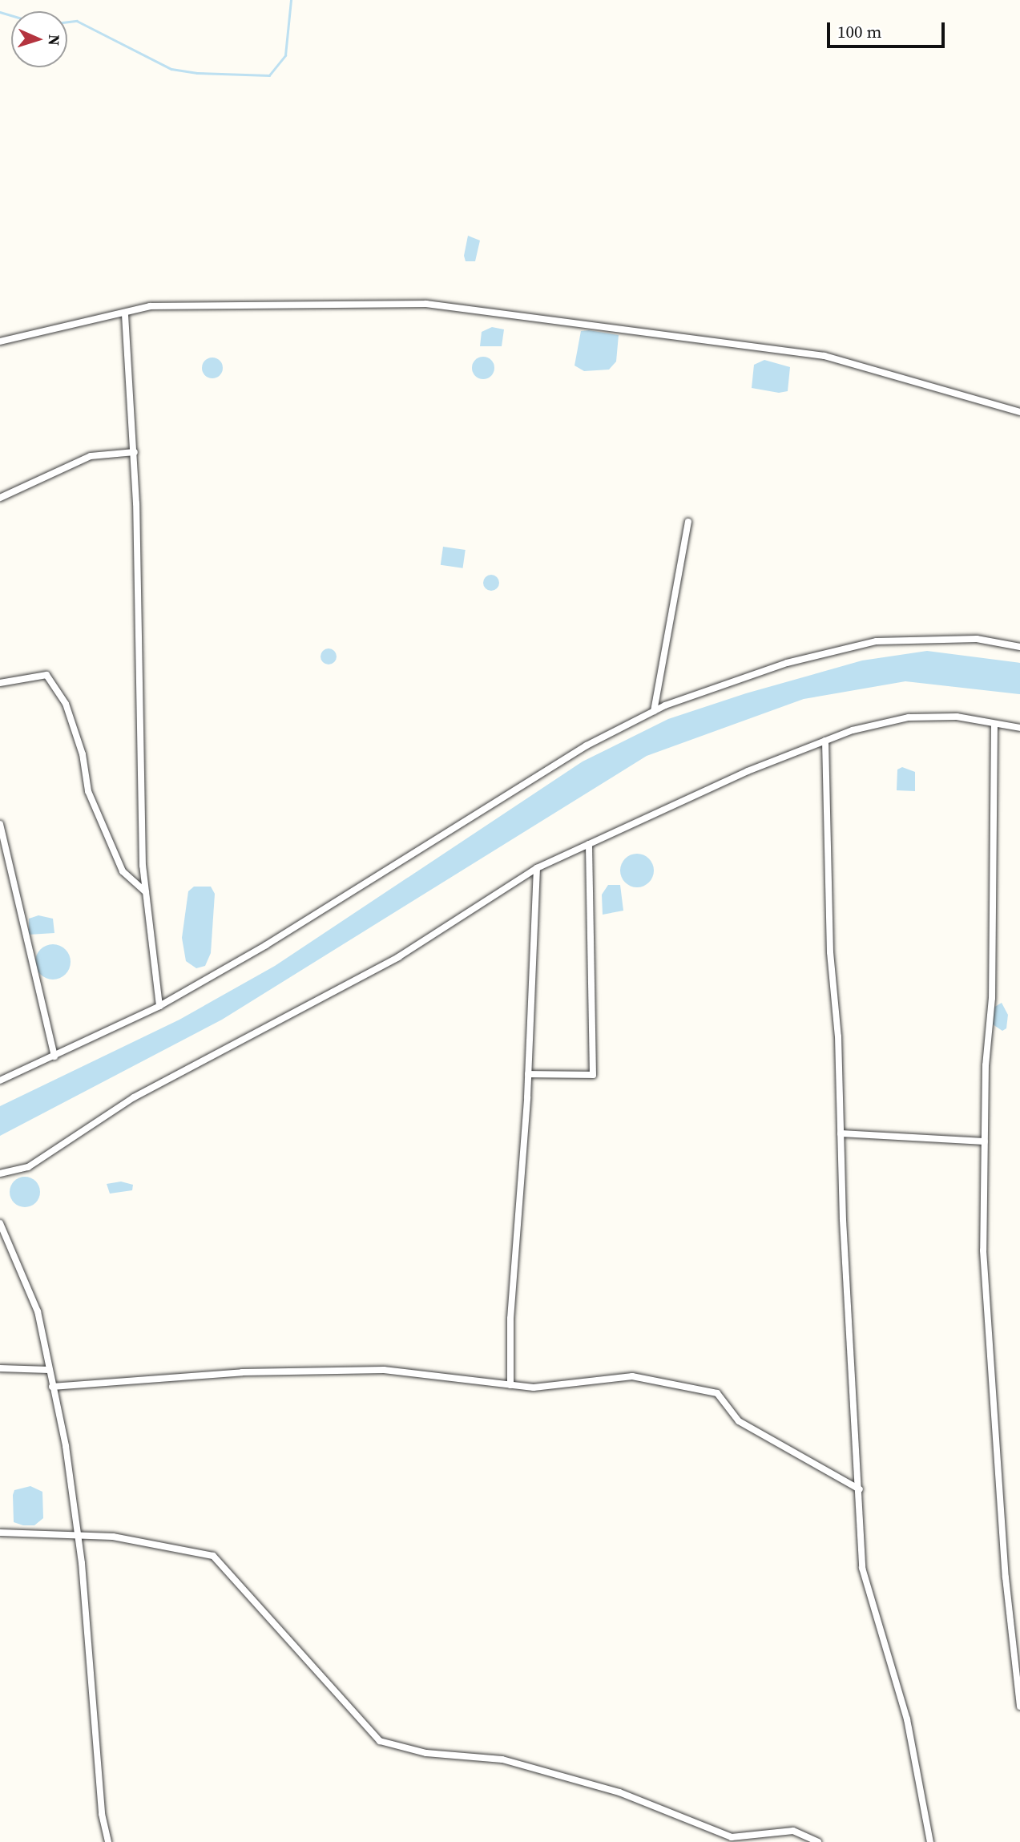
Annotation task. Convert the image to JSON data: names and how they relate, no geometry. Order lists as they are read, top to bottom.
{
  "scale_bar": "100 m",
  "north": "right"
}
